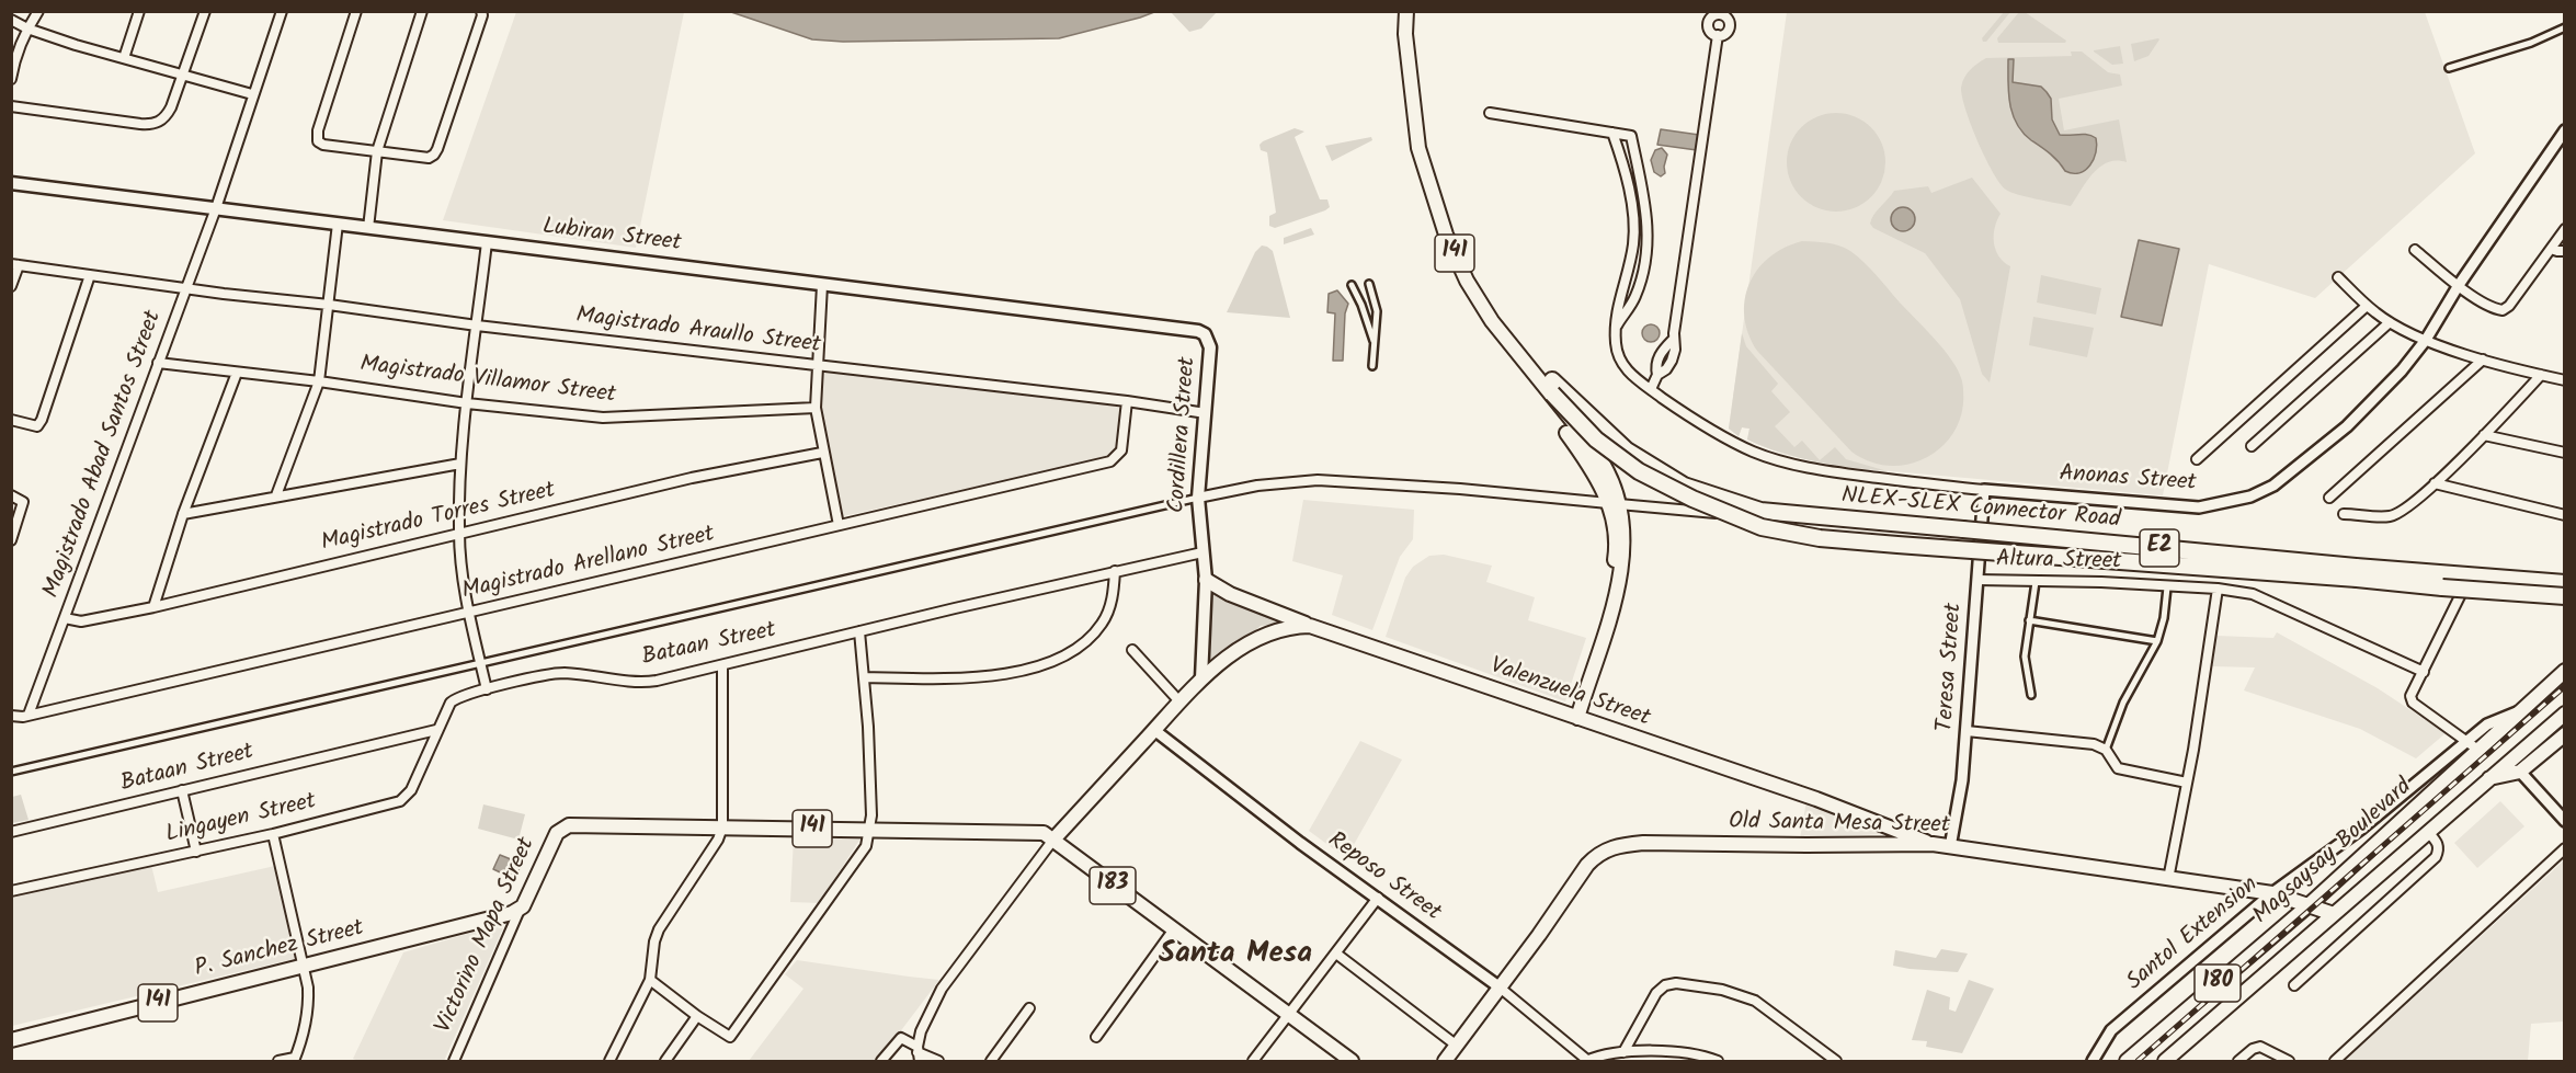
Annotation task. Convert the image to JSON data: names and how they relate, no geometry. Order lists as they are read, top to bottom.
{
  "streets": {
    "highway": ["NLEX-SLEX Connector Road", "E2"],
    "main road": [
      "Lubiran Street",
      "141",
      "Cordillera Street",
      "Valenzuela Street",
      "Old Santa Mesa Street",
      "Magsaysay Boulevard",
      "183",
      "Victorino Mapa Street",
      "P. Sanchez Street",
      "180"
    ],
    "street": [
      "Magistrado Araullo Street",
      "Magistrado Villamor Street",
      "Magistrado Abad Santos Street",
      "Anonas Street",
      "Magistrado Torres Street",
      "Altura Street",
      "Magistrado Arellano Street",
      "Bataan Street",
      "Teresa Street",
      "Lingayen Street",
      "Reposo Street",
      "Santol Extension"
    ]
  },
  "crossings": [
    ["Lubiran Street", "Cordillera Street"],
    ["Lubiran Street", "Magistrado Abad Santos Street"],
    ["141", "Valenzuela Street"],
    ["Magistrado Araullo Street", "Cordillera Street"],
    ["Magistrado Araullo Street", "Magistrado Abad Santos Street"],
    ["Magistrado Araullo Street", "Magistrado Arellano Street"],
    ["Magistrado Villamor Street", "Magistrado Abad Santos Street"],
    ["Cordillera Street", "Bataan Street"],
    ["Magistrado Abad Santos Street", "Magistrado Torres Street"],
    ["Magistrado Abad Santos Street", "Magistrado Arellano Street"],
    ["Anonas Street", "Teresa Street"],
    ["Altura Street", "Teresa Street"],
    ["Bataan Street", "Lingayen Street"],
    ["Teresa Street", "Old Santa Mesa Street"],
    ["Valenzuela Street", "Old Santa Mesa Street"],
    ["Valenzuela Street", "Reposo Street"],
    ["Valenzuela Street", "Victorino Mapa Street"],
    ["Old Santa Mesa Street", "Magsaysay Boulevard"],
    ["Old Santa Mesa Street", "Reposo Street"],
    ["Old Santa Mesa Street", "Santol Extension"],
    ["Magsaysay Boulevard", "Santol Extension"],
    ["Victorino Mapa Street", "P. Sanchez Street"]
  ],
  "districts": ["Santa Mesa"]
}
